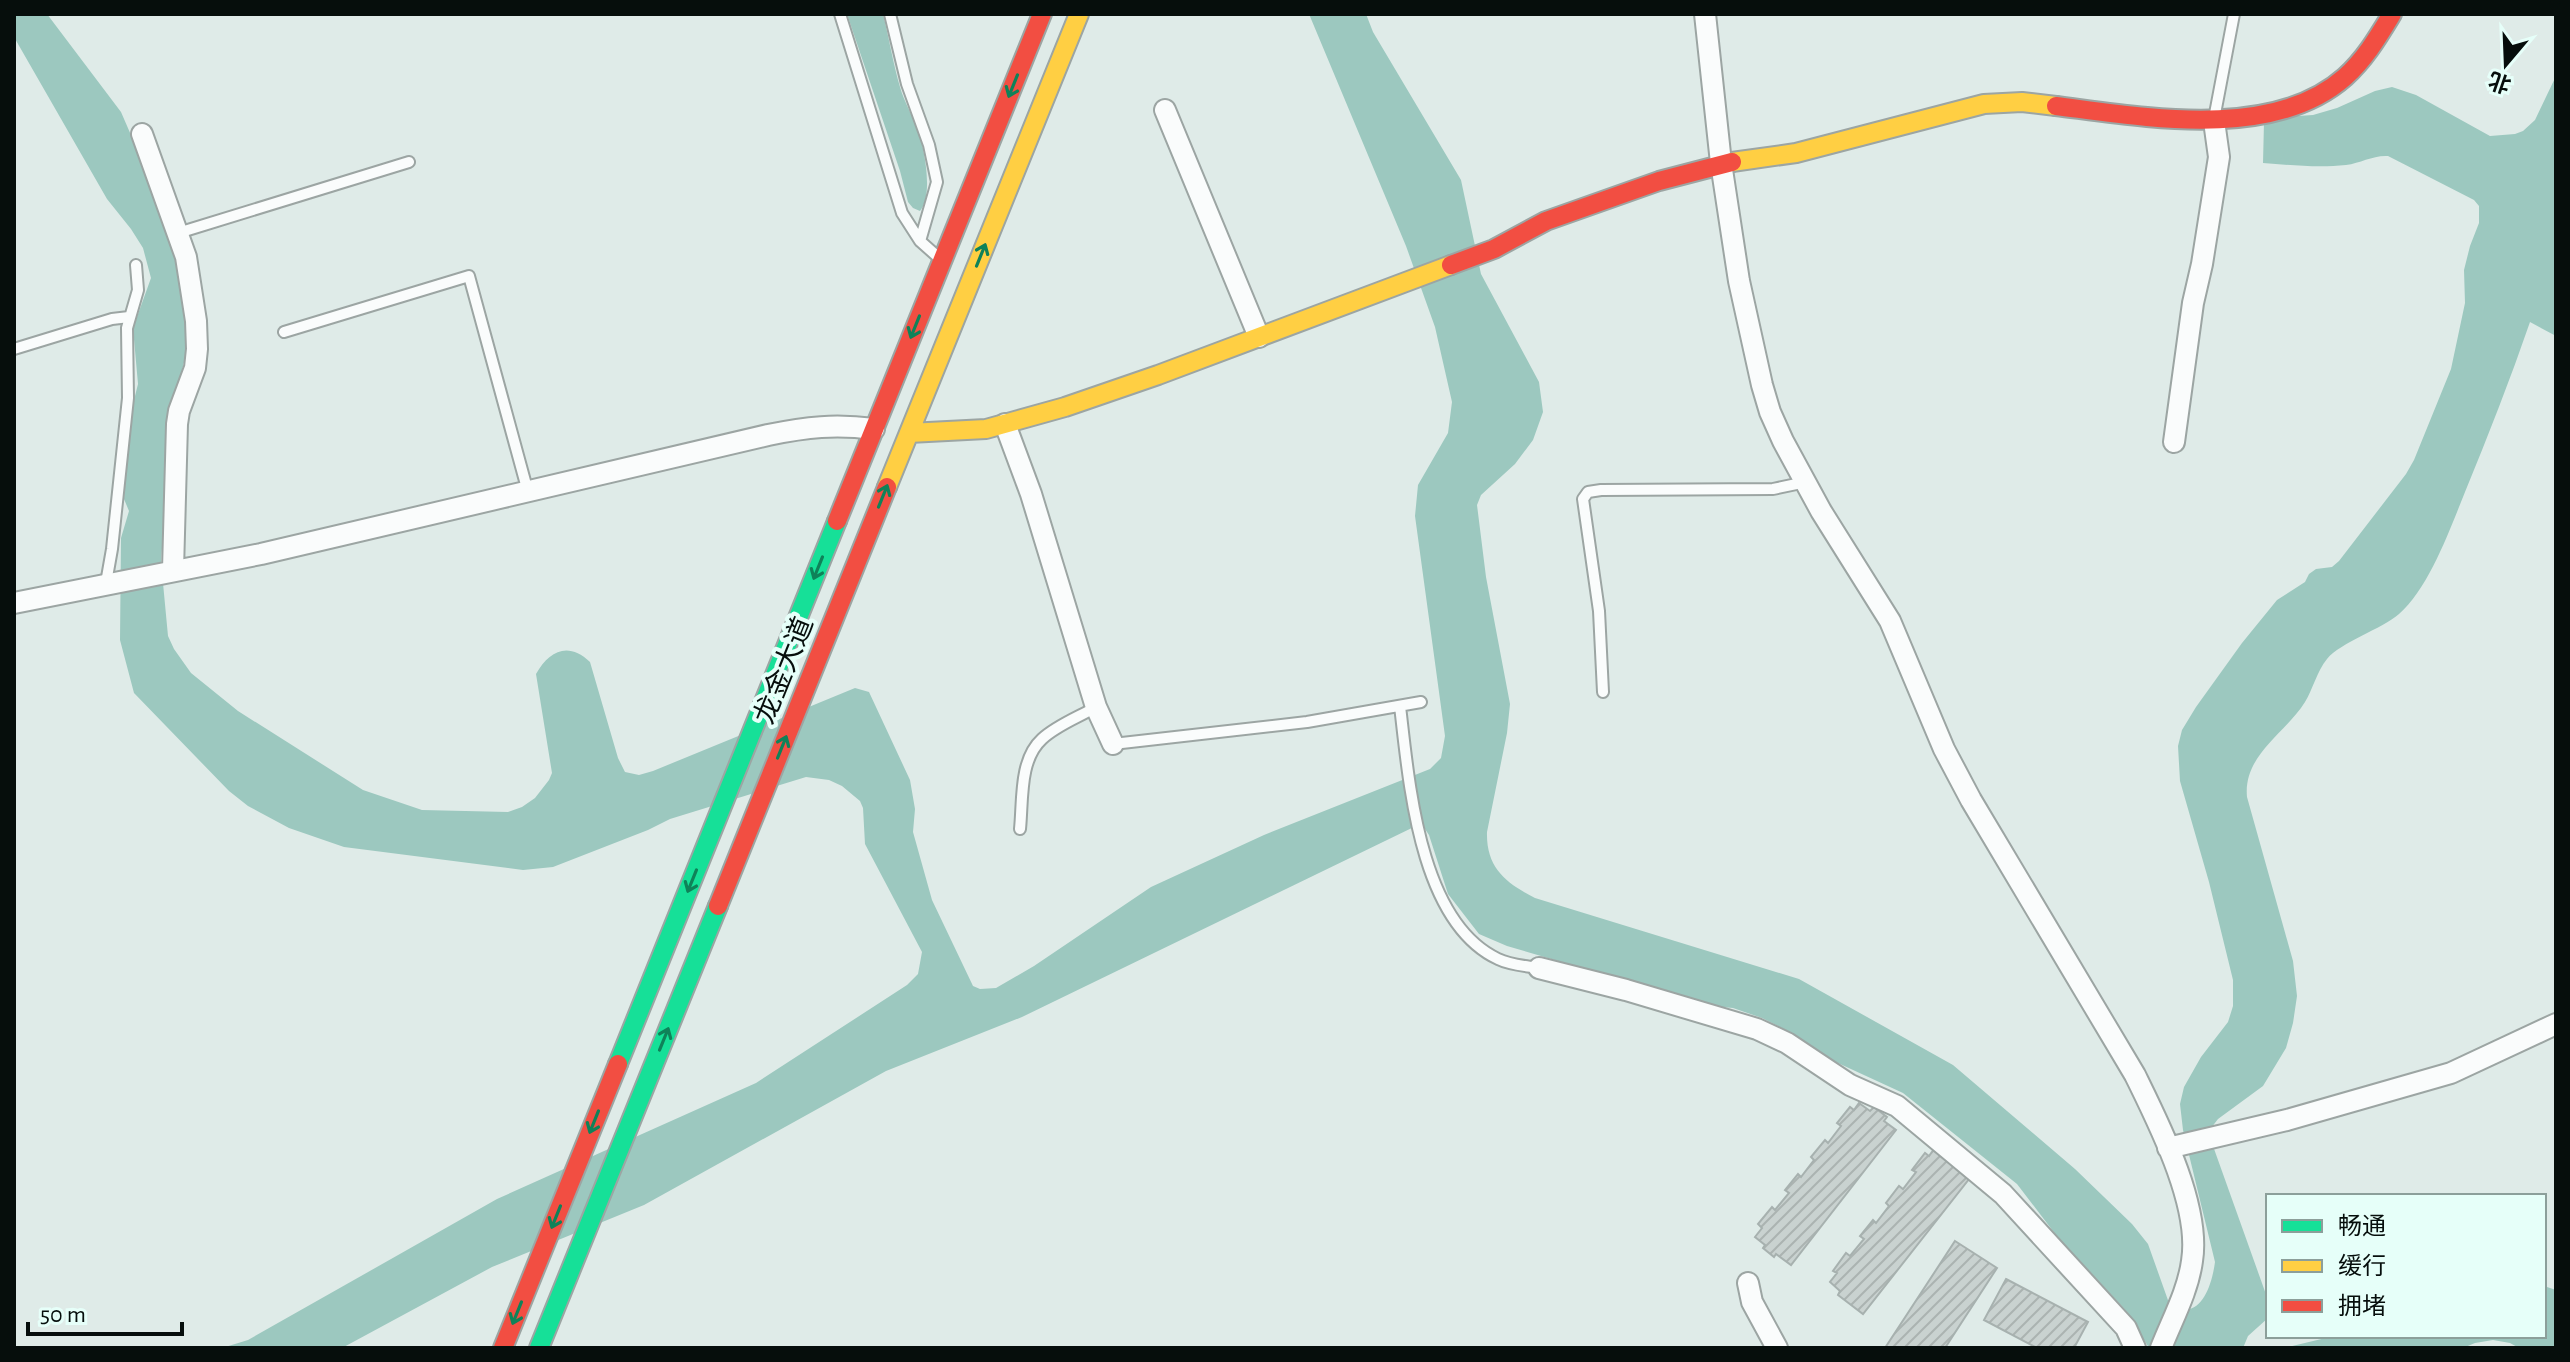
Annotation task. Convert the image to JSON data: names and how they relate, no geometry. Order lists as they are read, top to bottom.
{
  "streets": {
    "main road": ["龙金大道"]
  },
  "legend": ["畅通", "缓行", "拥堵"],
  "scale_bar": "50 m",
  "north": "bottom"
}
